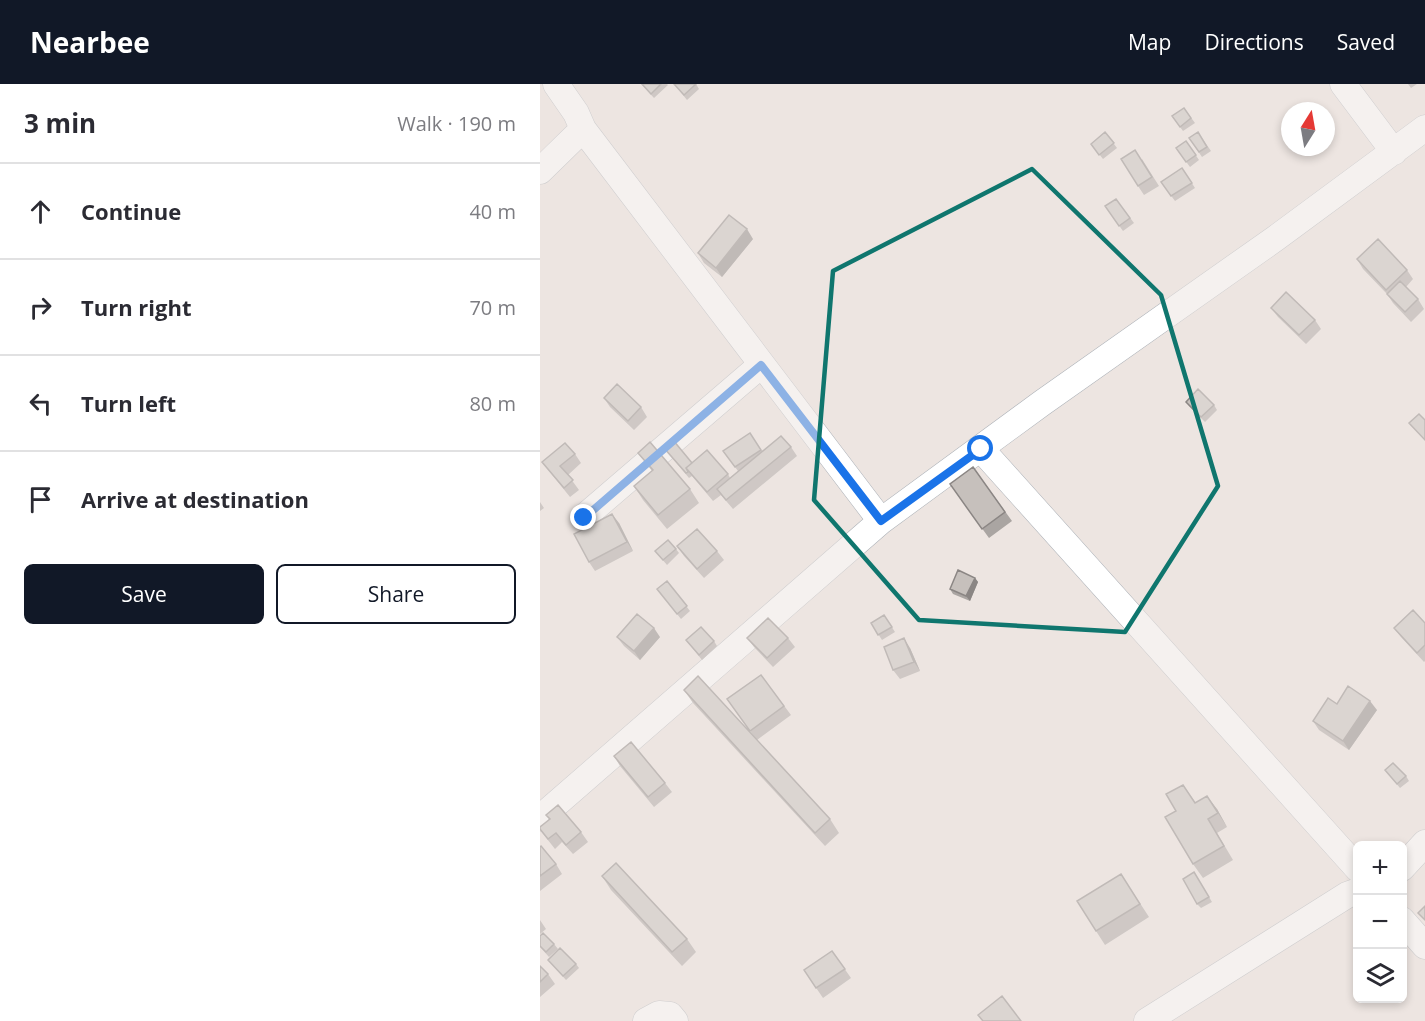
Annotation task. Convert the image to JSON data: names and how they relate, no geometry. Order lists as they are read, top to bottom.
{
  "north": "top",
  "page": {
    "header": "Nearbee",
    "nav": ["Map", "Directions", "Saved"],
    "heading": ["3 min", "Walk · 190 m"],
    "list": [
      ["Continue", "40 m"],
      ["Turn right", "70 m"],
      ["Turn left", "80 m"],
      "Arrive at destination"
    ],
    "buttons": ["Save", "Share"],
    "map_buttons": ["+", "−"]
  }
}
